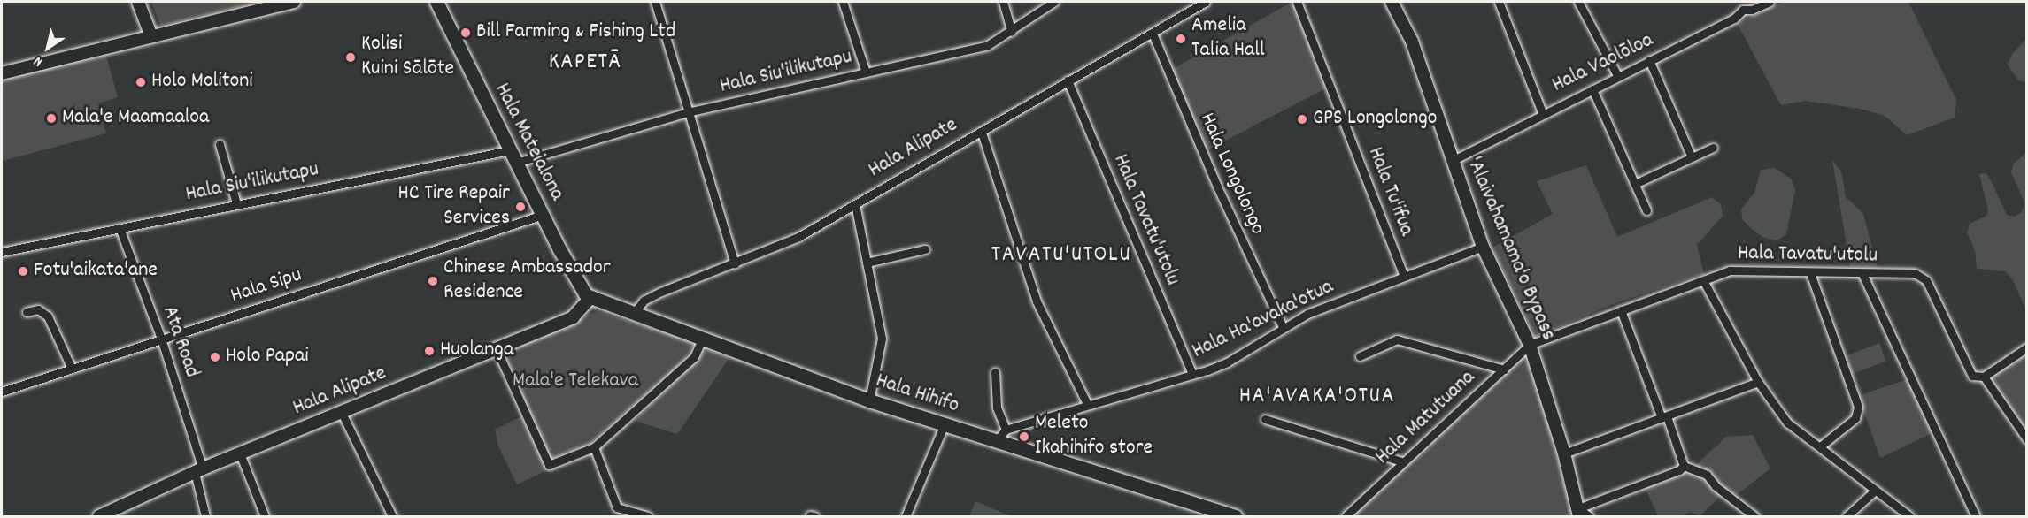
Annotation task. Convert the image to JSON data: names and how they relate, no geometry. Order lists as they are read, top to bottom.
{
  "streets": {
    "main road": [
      "Hala Mateialona",
      "Hala Alipate",
      "'Alaivahamama'o Bypass",
      "Hala Hihifo"
    ],
    "street": [
      "Hala Vaolōloa",
      "Hala Siu'ilikutapu",
      "Hala Longolongo",
      "Hala Tu'ifua",
      "Hala Tavatu'utolu",
      "Hala Sipu",
      "Hala Ha'avaka'otua",
      "Ata Road",
      "Hala Matutuana"
    ]
  },
  "crossings": [
    ["Hala Vaolōloa", "'Alaivahamama'o Bypass"],
    ["Hala Siu'ilikutapu", "Hala Mateialona"],
    ["Hala Siu'ilikutapu", "Ata Road"],
    ["Hala Mateialona", "Hala Alipate"],
    ["Hala Mateialona", "Hala Sipu"],
    ["Hala Mateialona", "Hala Hihifo"],
    ["Hala Alipate", "Hala Longolongo"],
    ["Hala Alipate", "Hala Tavatu'utolu"],
    ["Hala Alipate", "Ata Road"],
    ["Hala Alipate", "Hala Hihifo"],
    ["Hala Longolongo", "Hala Ha'avaka'otua"],
    ["Hala Tu'ifua", "Hala Ha'avaka'otua"],
    ["Hala Tavatu'utolu", "'Alaivahamama'o Bypass"],
    ["Hala Tavatu'utolu", "Hala Ha'avaka'otua"],
    ["Hala Tavatu'utolu", "Hala Matutuana"],
    ["'Alaivahamama'o Bypass", "Hala Ha'avaka'otua"],
    ["'Alaivahamama'o Bypass", "Hala Matutuana"],
    ["Hala Sipu", "Ata Road"],
    ["Hala Ha'avaka'otua", "Hala Hihifo"]
  ],
  "districts": ["KAPETĀ", "TAVATU'UTOLU", "HA'AVAKA'OTUA"],
  "parks": ["Mala'e Telekava"],
  "places": [
    "Bill Farming & Fishing Ltd",
    "Amelia Talia Hall",
    "Kolisi Kuini Sālōte",
    "Holo Molitoni",
    "Mala'e Maamaaloa",
    "GPS Longolongo",
    "HC Tire Repair Services",
    "Fotu'aikata'ane",
    "Chinese Ambassador Residence",
    "Huolanga",
    "Holo Papai",
    "Meleto Ikahihifo store"
  ],
  "north": "bottom left"
}
